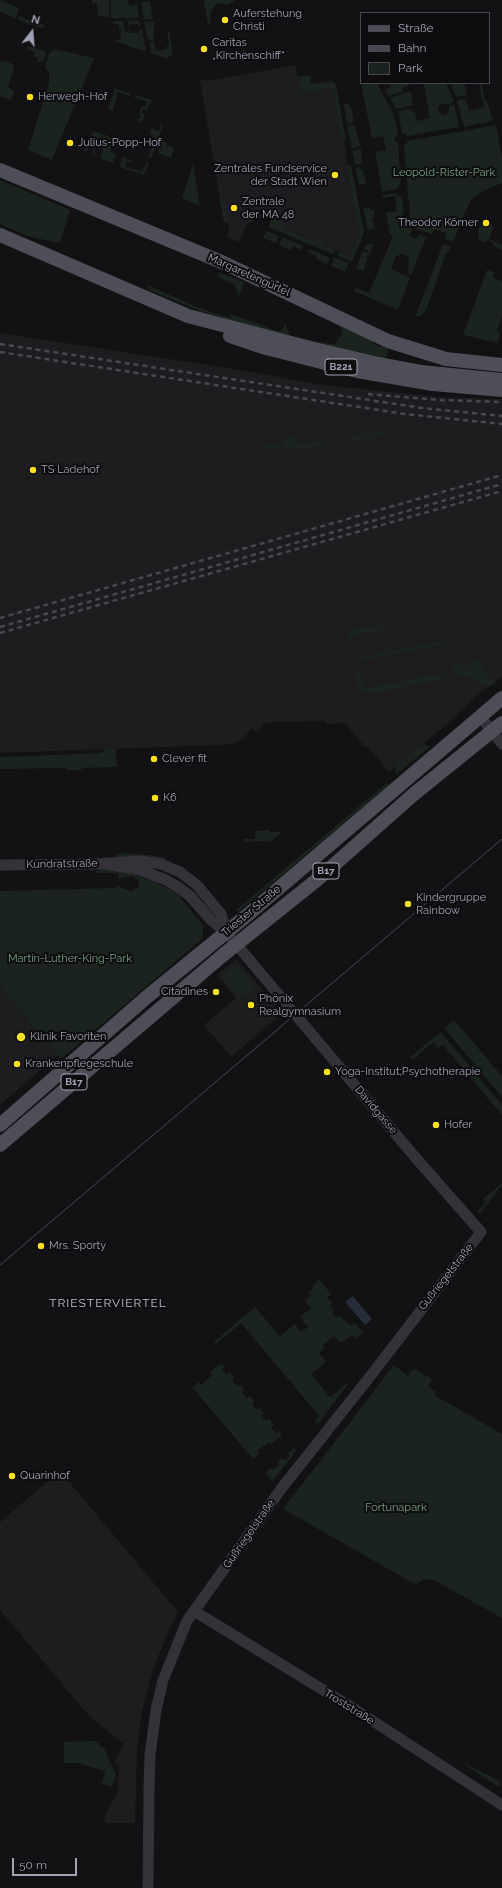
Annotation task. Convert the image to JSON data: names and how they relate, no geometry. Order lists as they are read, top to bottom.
{
  "streets": {
    "main road": [
      "Margaretengürtel",
      "B221",
      "B17",
      "Triester Straße"
    ],
    "street": [
      "Kundratstraße",
      "Davidgasse",
      "Gußriegelstraße",
      "Troststraße"
    ]
  },
  "crossings": [
    ["Kundratstraße", "Triester Straße"],
    ["Kundratstraße", "Davidgasse"],
    ["Triester Straße", "Davidgasse"],
    ["Davidgasse", "Gußriegelstraße"],
    ["Gußriegelstraße", "Troststraße"]
  ],
  "districts": ["TRIESTERVIERTEL"],
  "parks": ["Leopold-Rister-Park", "Martin-Luther-King-Park", "Fortunapark"],
  "places": [
    "Auferstehung Christi",
    "Caritas „Kirchenschiff“",
    "Herwegh-Hof",
    "Julius-Popp-Hof",
    "Zentrales Fundservice der Stadt Wien",
    "Zentrale der MA 48",
    "Theodor Körner",
    "TS Ladehof",
    "Clever fit",
    "K6",
    "Kindergruppe Rainbow",
    "Citadines",
    "Phönix Realgymnasium",
    "Klinik Favoriten",
    "Krankenpflegeschule",
    "Yoga-Institut;Psychotherapie",
    "Hofer",
    "Mrs. Sporty",
    "Quarinhof"
  ],
  "legend": ["Straße", "Bahn", "Park"],
  "scale_bar": "50 m",
  "north": "top"
}
